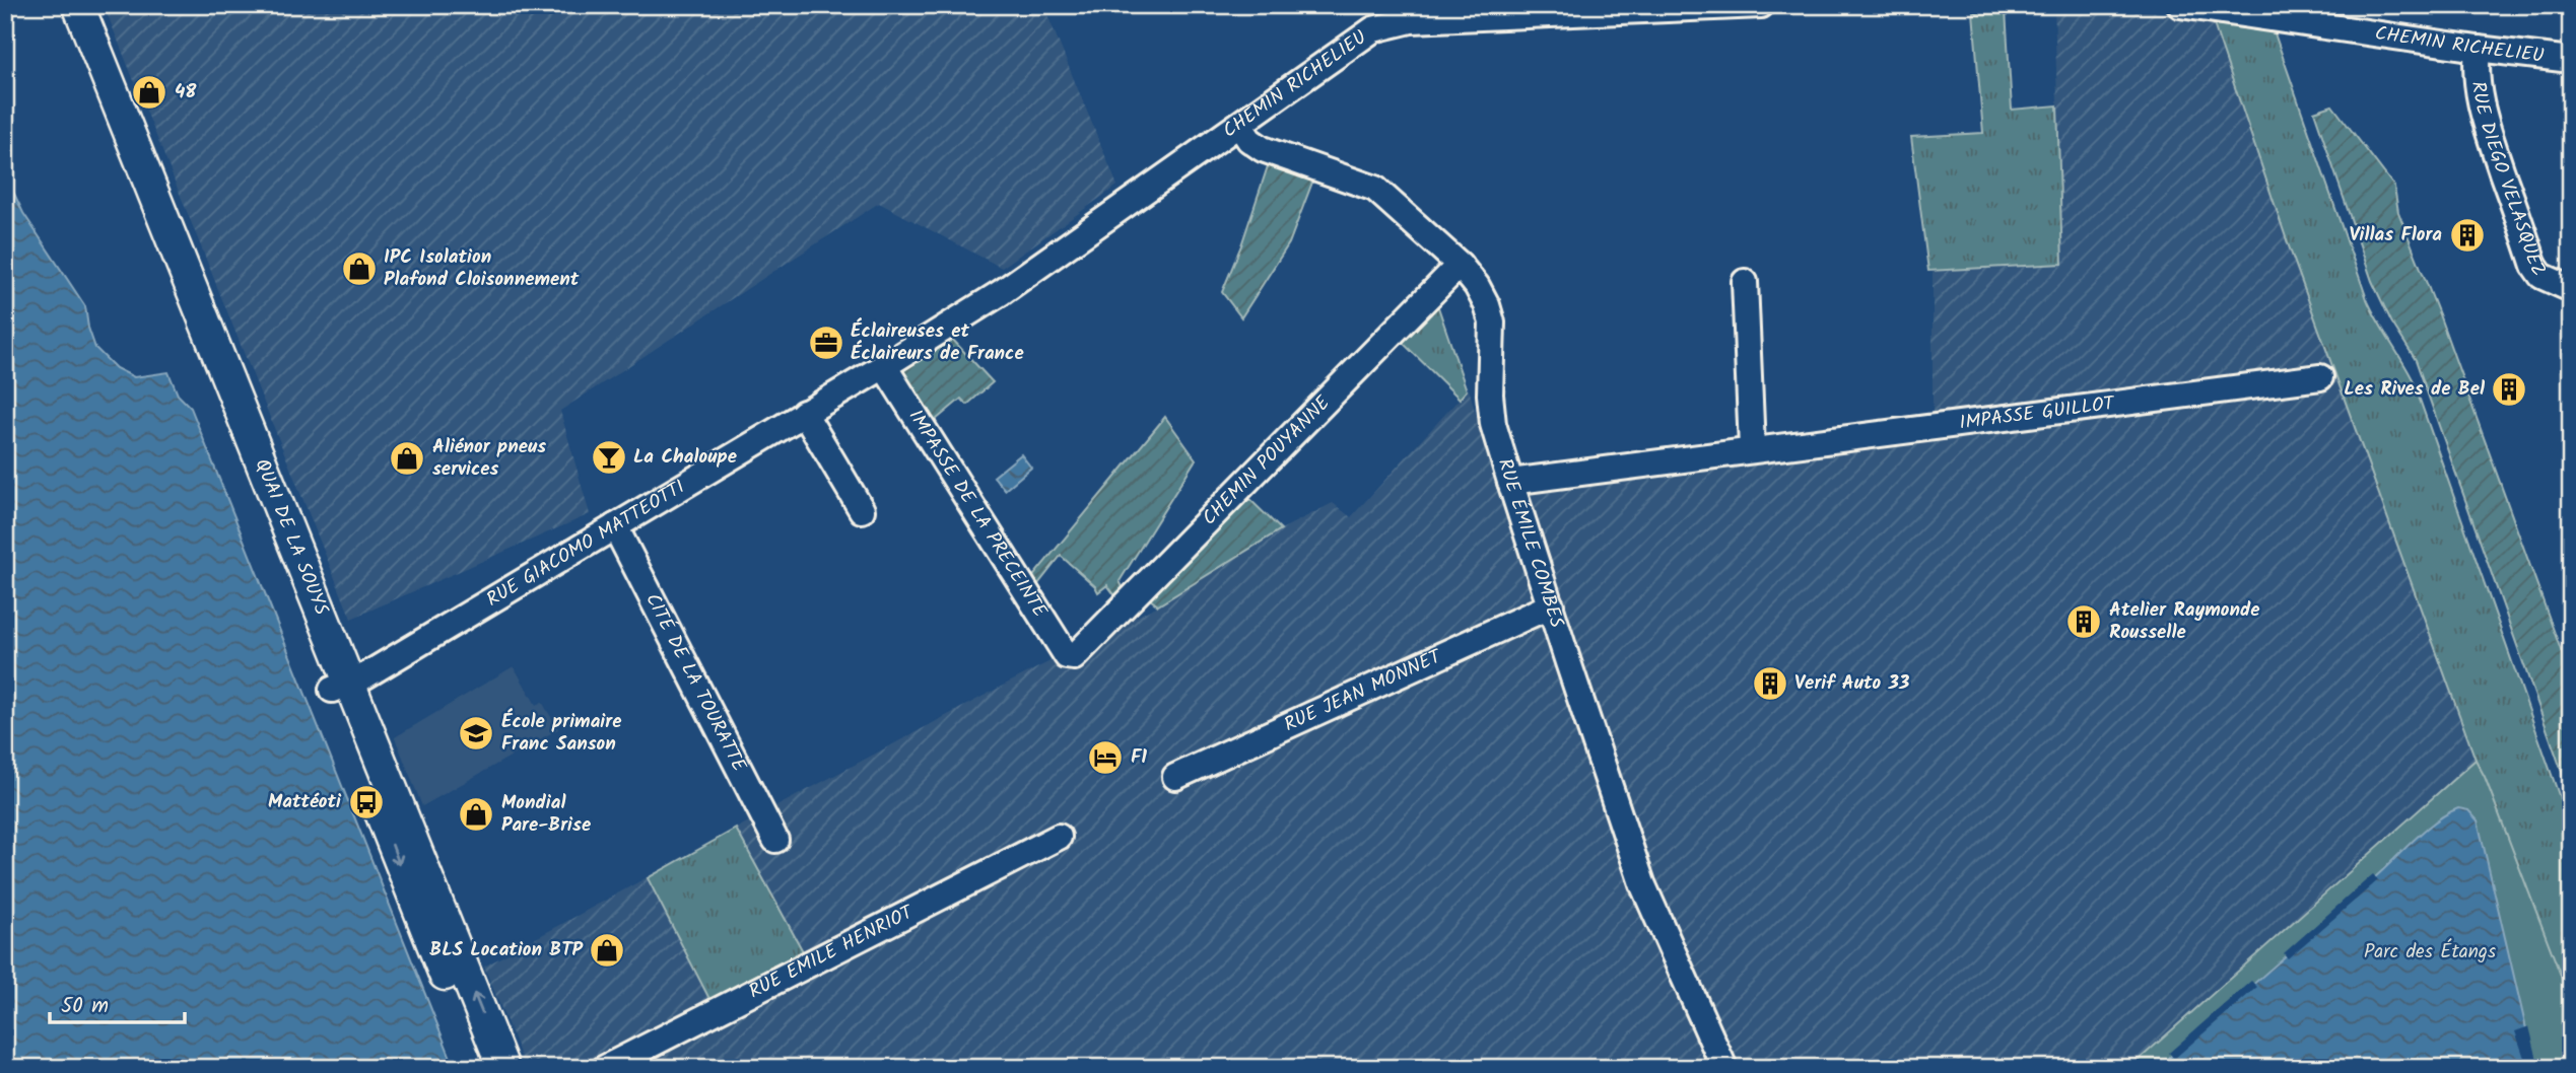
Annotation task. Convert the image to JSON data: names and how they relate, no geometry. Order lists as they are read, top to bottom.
{
  "streets": {
    "main road": ["QUAI DE LA SOUYS"],
    "street": [
      "CHEMIN RICHELIEU",
      "RUE DIEGO VELASQUEZ",
      "IMPASSE GUILLOT",
      "CHEMIN POUYANNE",
      "IMPASSE DE LA PRÉCEINTE",
      "RUE ÉMILE COMBES",
      "RUE GIACOMO MATTEOTTI",
      "CITÉ DE LA TOURATTE",
      "RUE JEAN MONNET",
      "RUE ÉMILE HENRIOT"
    ]
  },
  "crossings": [
    ["CHEMIN RICHELIEU", "RUE DIEGO VELASQUEZ"],
    ["CHEMIN RICHELIEU", "RUE ÉMILE COMBES"],
    ["CHEMIN RICHELIEU", "RUE GIACOMO MATTEOTTI"],
    ["IMPASSE GUILLOT", "RUE ÉMILE COMBES"],
    ["CHEMIN POUYANNE", "IMPASSE DE LA PRÉCEINTE"],
    ["CHEMIN POUYANNE", "RUE ÉMILE COMBES"],
    ["IMPASSE DE LA PRÉCEINTE", "RUE GIACOMO MATTEOTTI"],
    ["QUAI DE LA SOUYS", "RUE GIACOMO MATTEOTTI"],
    ["RUE ÉMILE COMBES", "RUE JEAN MONNET"],
    ["RUE GIACOMO MATTEOTTI", "CITÉ DE LA TOURATTE"]
  ],
  "parks": ["Parc des Étangs"],
  "places": {
    "shop": [
      "48",
      "IPC Isolation Plafond Cloisonnement",
      "Aliénor pneus services",
      "Mondial Pare-Brise",
      "BLS Location BTP"
    ],
    "building": [
      "Villas Flora",
      "Les Rives de Bel",
      "Atelier Raymonde Rousselle",
      "Verif Auto 33"
    ],
    "office": ["Éclaireuses et Éclaireurs de France"],
    "bar": ["La Chaloupe"],
    "school or university": ["École primaire Franc Sanson"],
    "hotel": ["F1"],
    "bus stop": ["Mattéoti"]
  },
  "scale_bar": "50 m"
}
